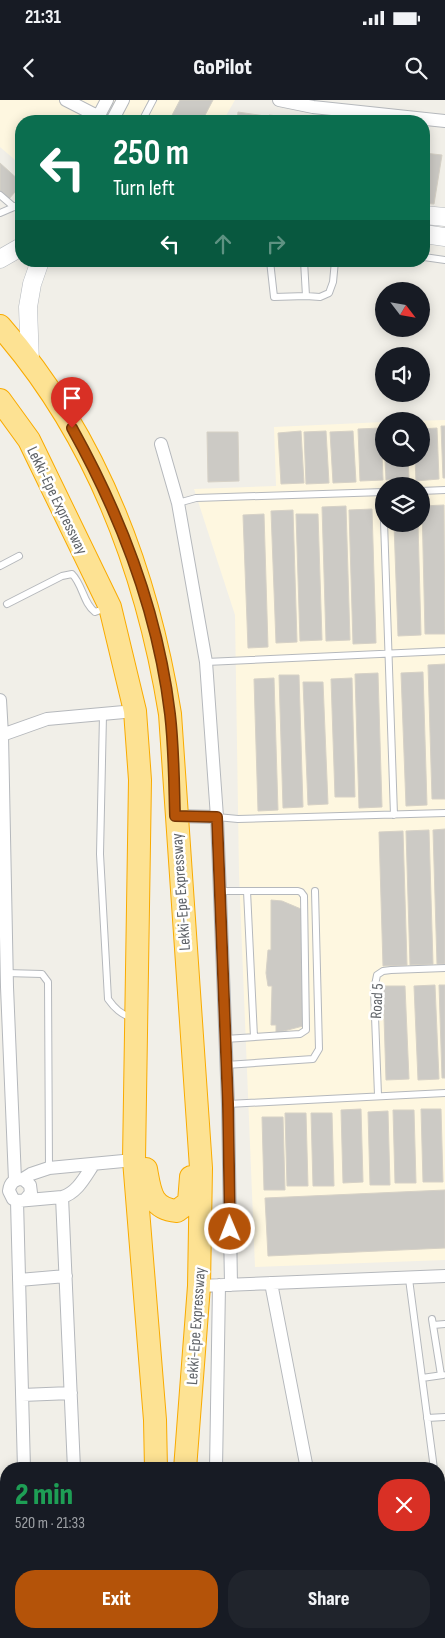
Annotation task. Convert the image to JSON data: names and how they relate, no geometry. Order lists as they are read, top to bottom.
{
  "streets": {
    "highway": ["Lekki-Epe Expressway"],
    "lane": ["Road 5"]
  },
  "north": "bottom right",
  "page": {
    "status": "21:31",
    "header": "GoPilot",
    "turn": ["250 m", "Turn left"],
    "heading": ["2 min", "520 m · 21:33"],
    "buttons": ["Exit", "Share"]
  }
}
